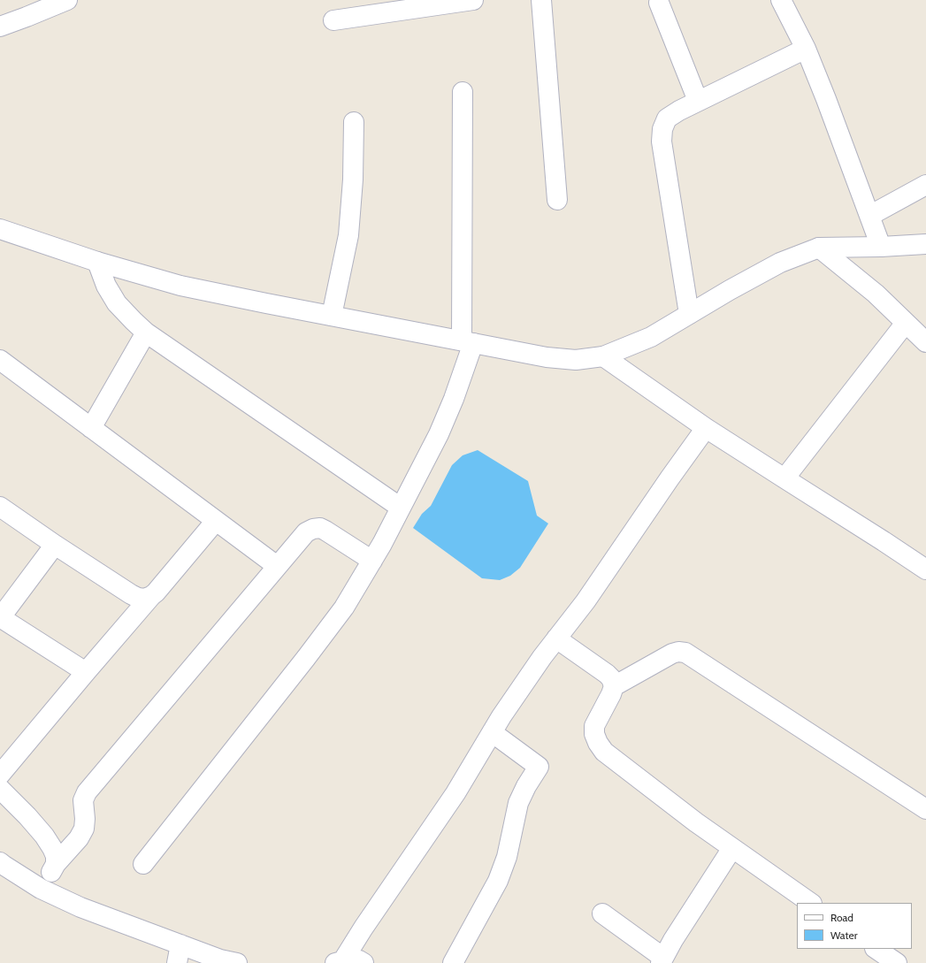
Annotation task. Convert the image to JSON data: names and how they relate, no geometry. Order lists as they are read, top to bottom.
{
  "legend": ["Road", "Water"]
}
